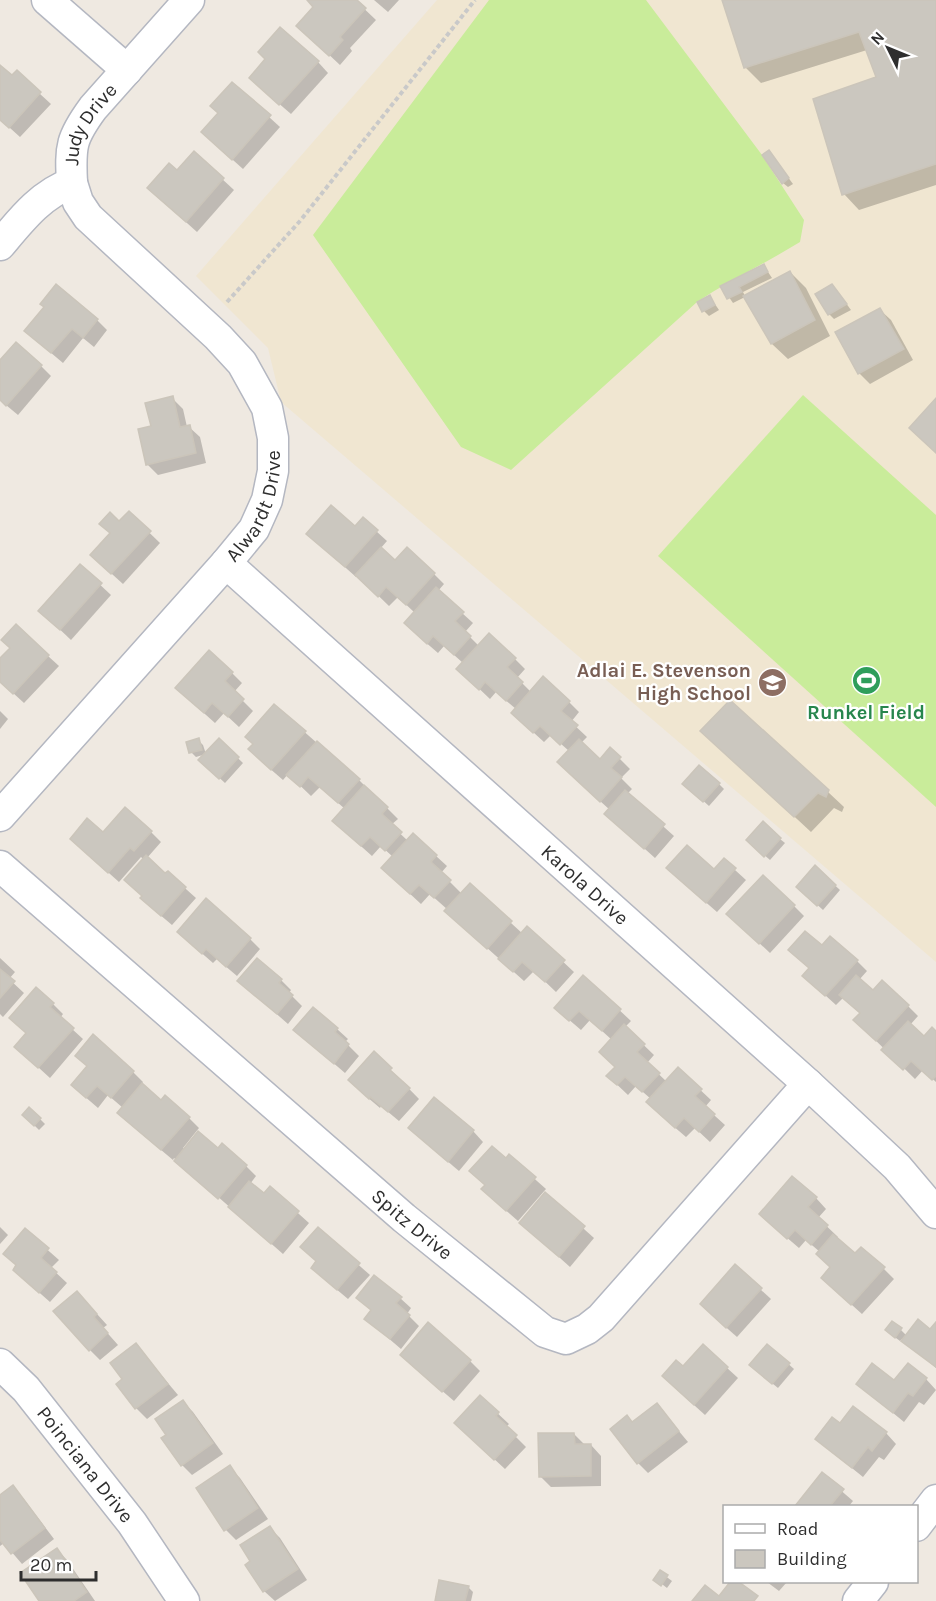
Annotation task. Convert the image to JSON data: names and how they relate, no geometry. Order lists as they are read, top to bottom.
{
  "streets": {
    "street": [
      "Judy Drive",
      "Alwardt Drive",
      "Karola Drive",
      "Spitz Drive",
      "Poinciana Drive"
    ]
  },
  "crossings": [
    ["Judy Drive", "Alwardt Drive"],
    ["Alwardt Drive", "Karola Drive"],
    ["Karola Drive", "Spitz Drive"]
  ],
  "places": {
    "sports": ["Runkel Field"],
    "school or university": ["Adlai E. Stevenson High School"]
  },
  "legend": ["Road", "Building"],
  "scale_bar": "20 m",
  "north": "top left"
}
